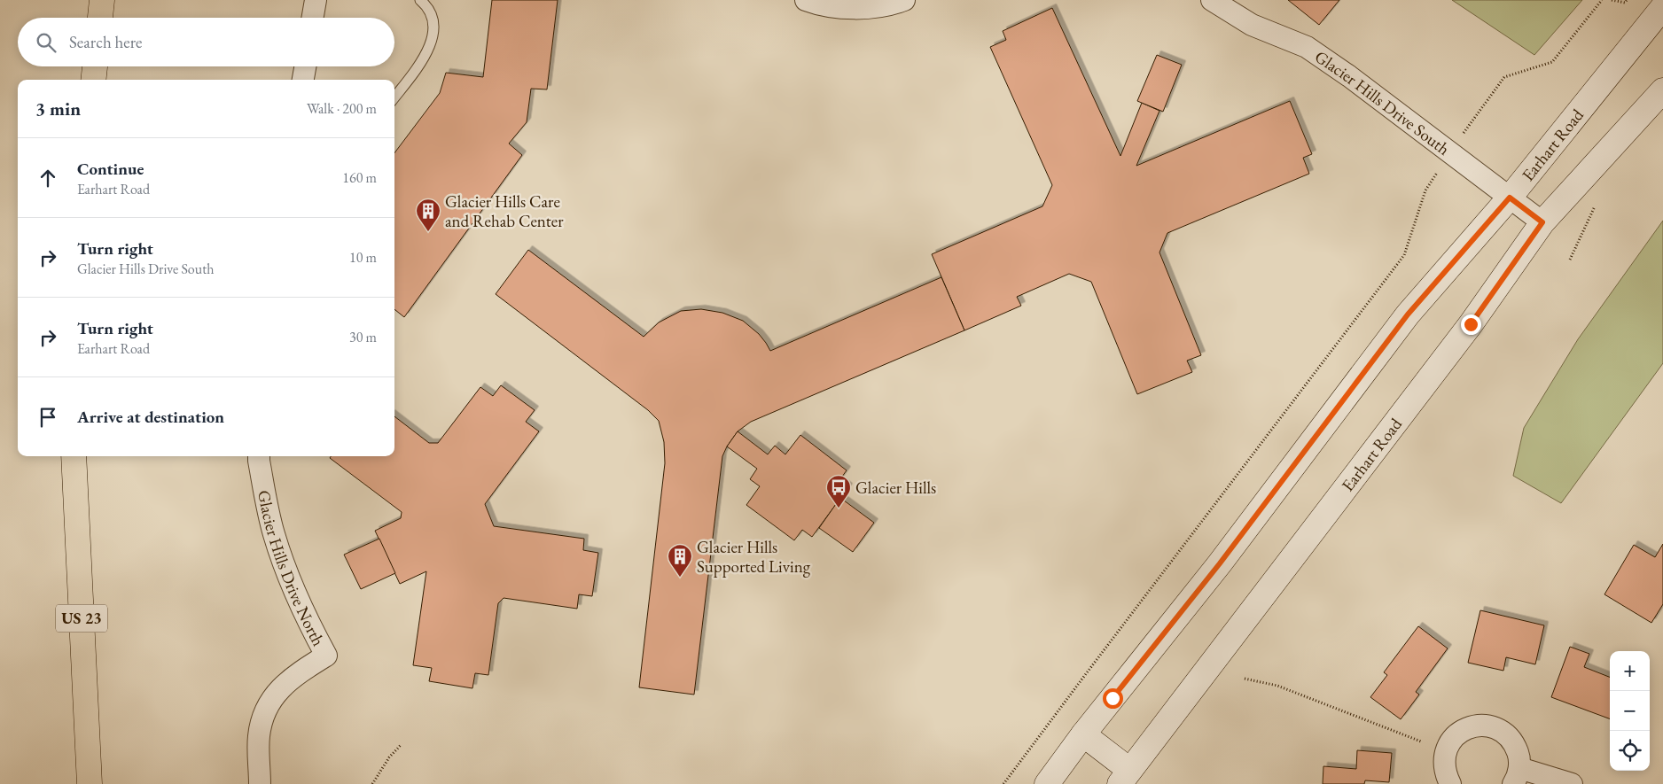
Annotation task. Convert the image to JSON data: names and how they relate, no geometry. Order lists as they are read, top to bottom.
{
  "streets": {
    "highway": ["US 23"],
    "street": ["Glacier Hills Drive South", "Earhart Road", "Glacier Hills Drive North"]
  },
  "crossings": [
    ["Glacier Hills Drive South", "Earhart Road"]
  ],
  "places": {
    "building": ["Glacier Hills Care and Rehab Center", "Glacier Hills Supported Living"],
    "bus stop": ["Glacier Hills"]
  },
  "page": {
    "search": "Search here",
    "heading": ["3 min", "Walk · 200 m"],
    "list": [
      ["Continue", "Earhart Road", "160 m"],
      ["Turn right", "Glacier Hills Drive South", "10 m"],
      ["Turn right", "Earhart Road", "30 m"],
      "Arrive at destination"
    ],
    "map_buttons": ["+", "−"]
  }
}
